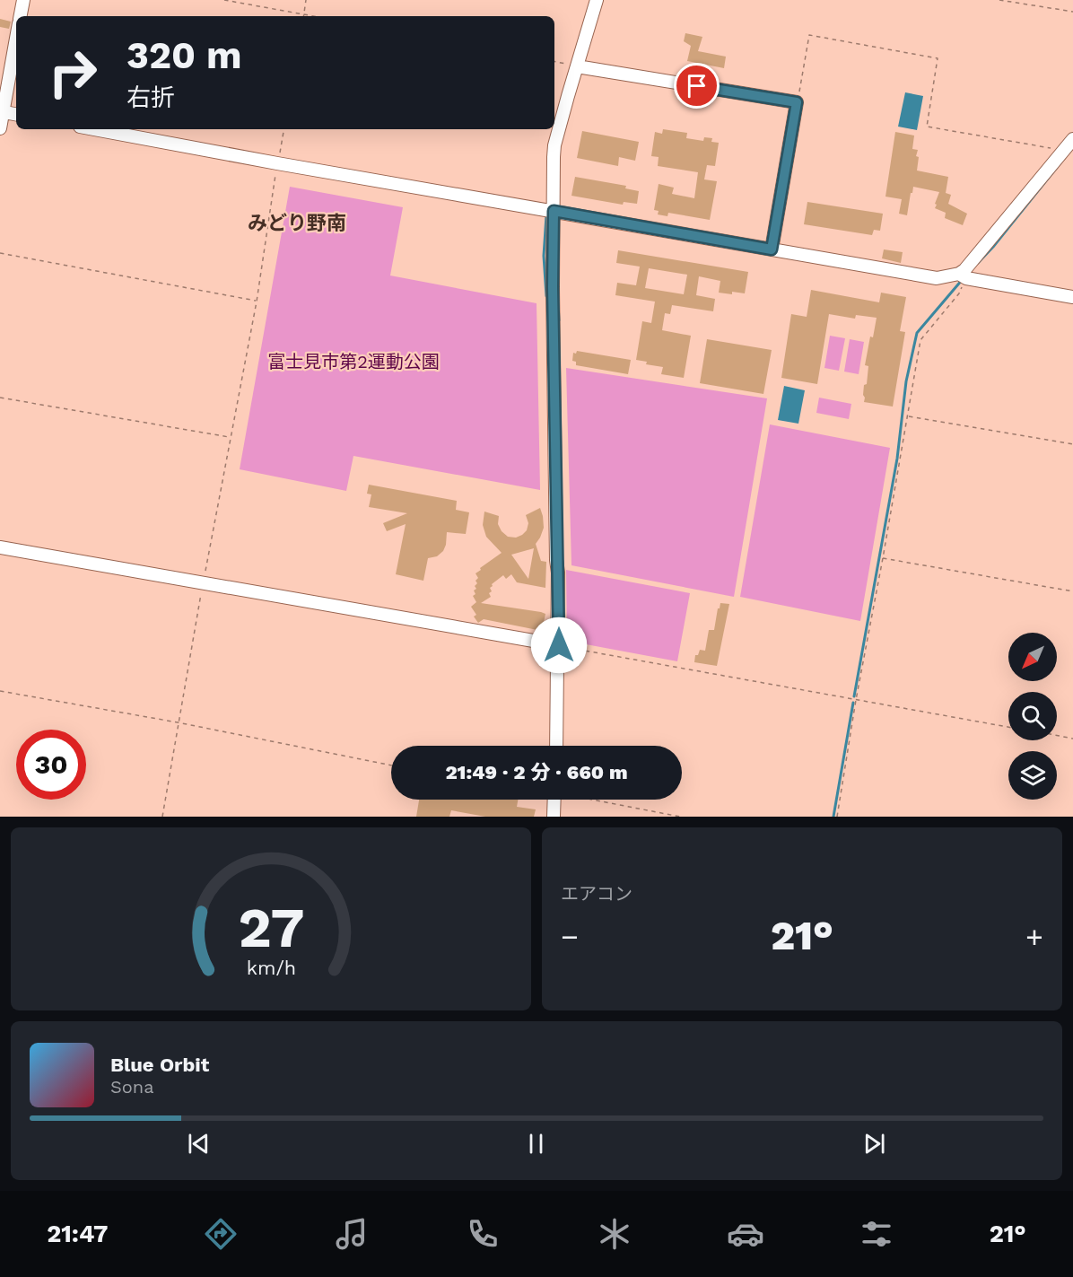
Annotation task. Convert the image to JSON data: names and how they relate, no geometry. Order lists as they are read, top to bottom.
{
  "districts": ["みどり野南"],
  "parks": ["富士見市第2運動公園"],
  "north": "bottom left",
  "page": {
    "turn": ["320 m", "右折"],
    "limit": "30",
    "trip": "21:49 · 2 分 · 660 m",
    "tile": "エアコン",
    "heat": ["−", "21°", "+"],
    "song": ["Blue Orbit", "Sona"],
    "tabs": ["21:47", "21°"],
    "gauge": ["27", "km/h"]
  }
}
